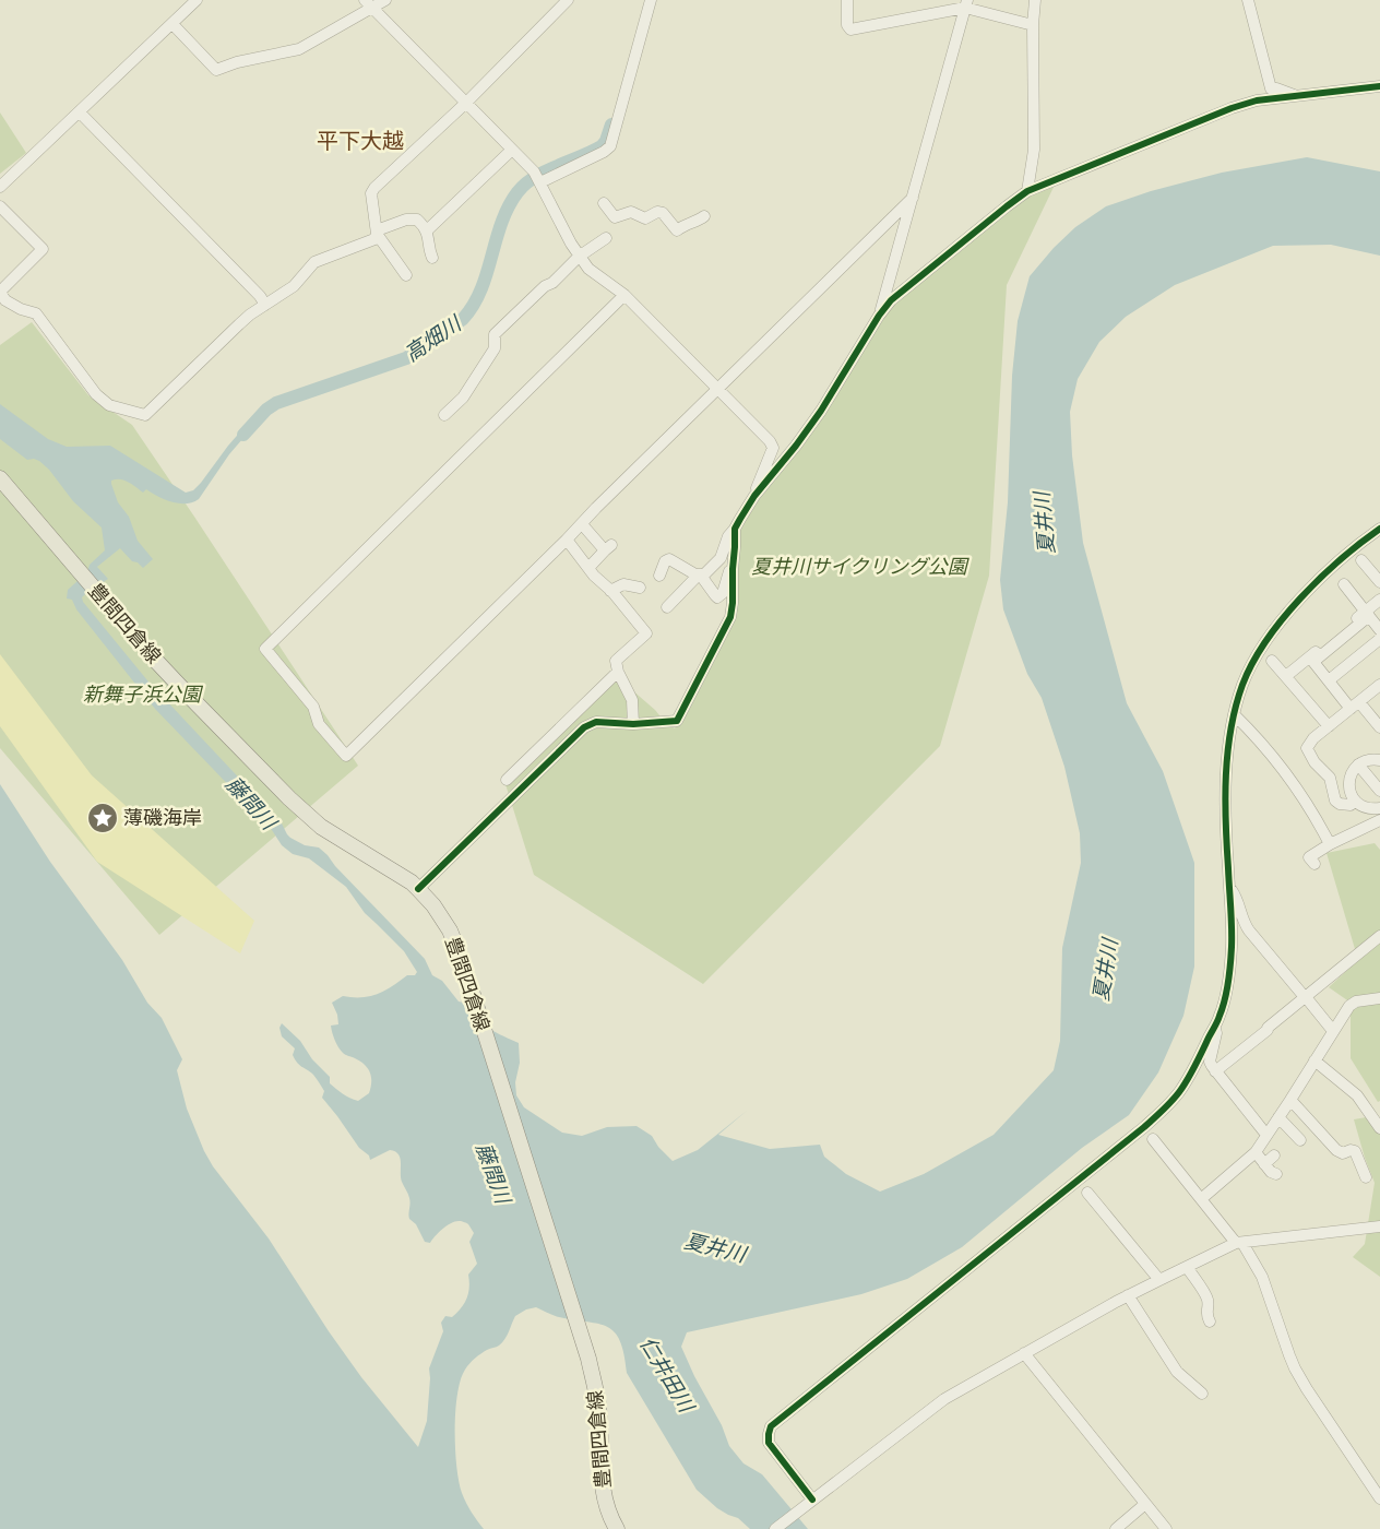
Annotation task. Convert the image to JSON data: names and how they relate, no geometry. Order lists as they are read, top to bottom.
{
  "streets": {
    "main road": ["豊間四倉線"]
  },
  "districts": ["平下大越"],
  "water": [
    "高畑川",
    "夏井川",
    "藤間川",
    "仁井田川"
  ],
  "parks": ["夏井川サイクリング公園", "新舞子浜公園"],
  "places": {
    "place": ["薄磯海岸"]
  }
}
